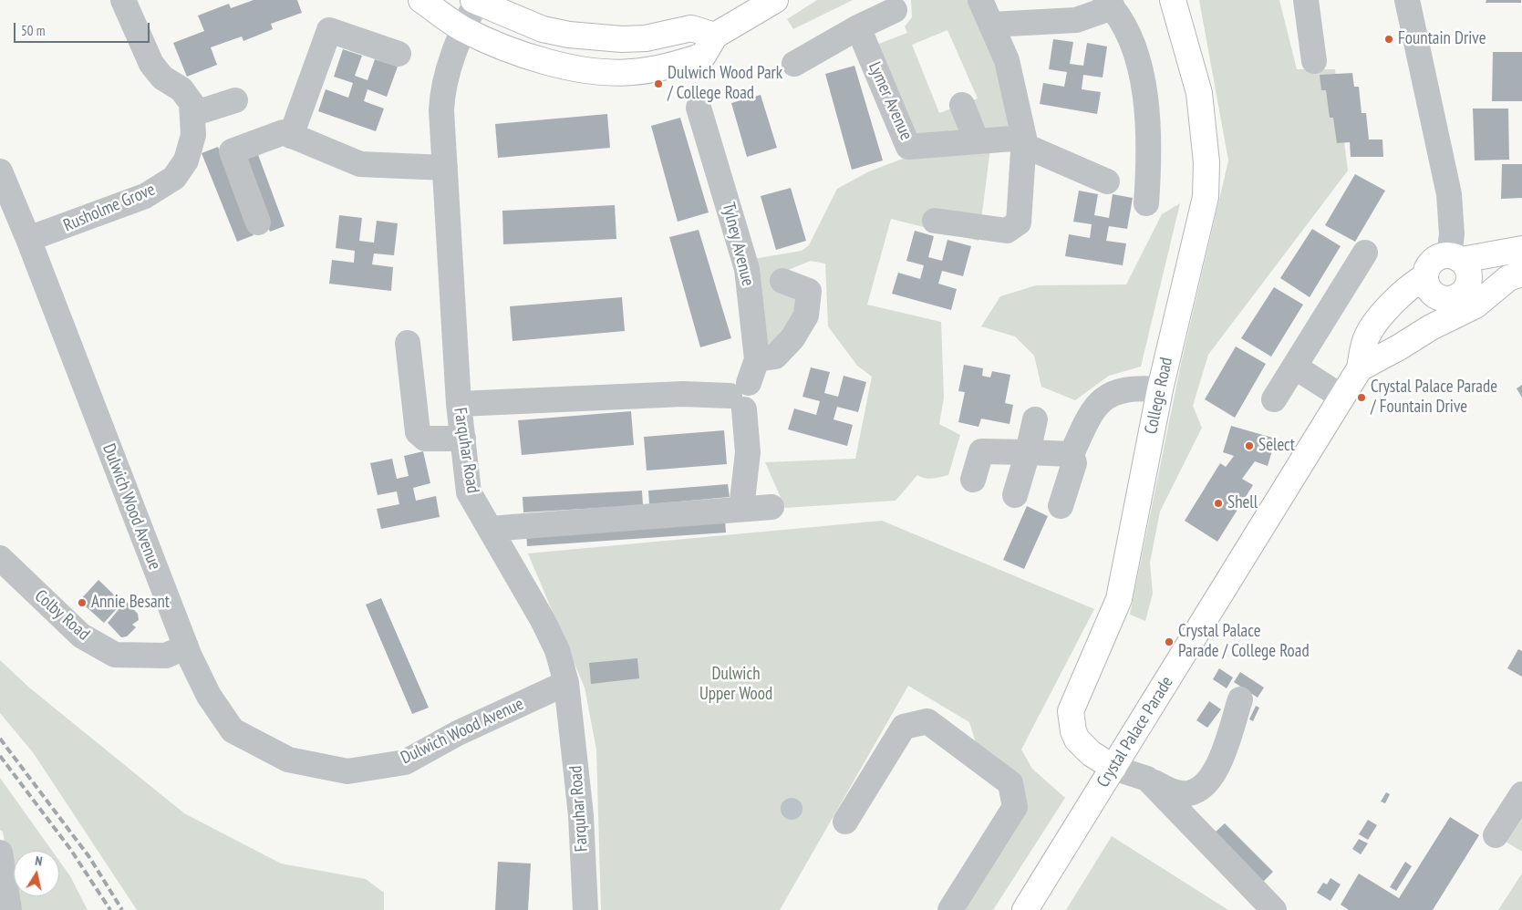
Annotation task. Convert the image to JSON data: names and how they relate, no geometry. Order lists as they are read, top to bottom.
{
  "streets": {
    "main road": ["College Road", "Crystal Palace Parade"],
    "street": [
      "Lymer Avenue",
      "Rusholme Grove",
      "Tylney Avenue",
      "Farquhar Road",
      "Dulwich Wood Avenue",
      "Colby Road"
    ]
  },
  "crossings": [
    ["Rusholme Grove", "Dulwich Wood Avenue"],
    ["College Road", "Crystal Palace Parade"],
    ["Farquhar Road", "Dulwich Wood Avenue"],
    ["Dulwich Wood Avenue", "Colby Road"]
  ],
  "parks": ["Dulwich Upper Wood"],
  "places": [
    "Fountain Drive",
    "Dulwich Wood Park / College Road",
    "Crystal Palace Parade / Fountain Drive",
    "Select",
    "Shell",
    "Annie Besant",
    "Crystal Palace Parade / College Road"
  ],
  "scale_bar": "50 m",
  "north": "top"
}
